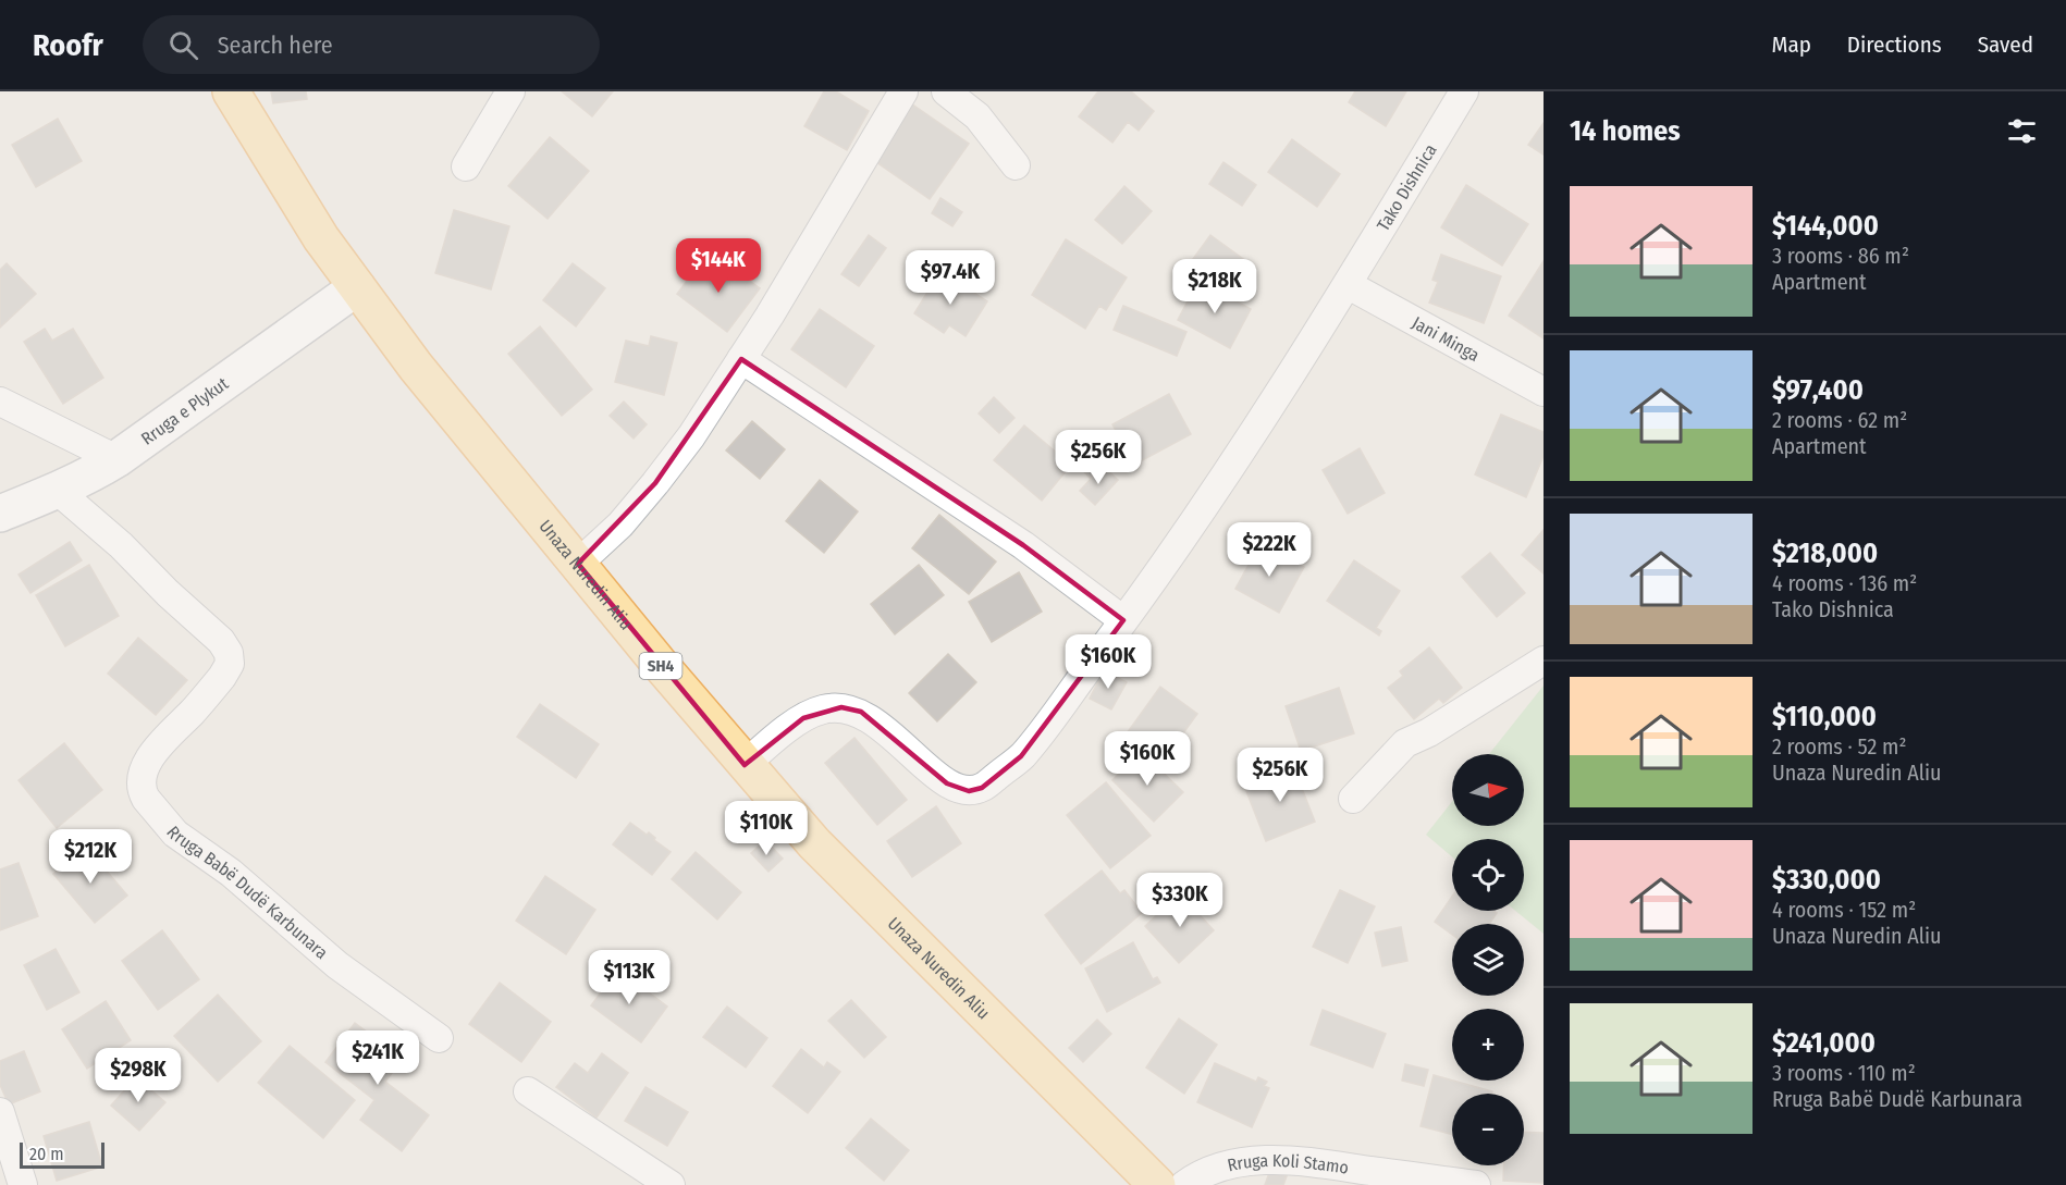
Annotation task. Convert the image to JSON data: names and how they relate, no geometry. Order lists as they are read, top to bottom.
{
  "streets": {
    "main road": ["Unaza Nuredin Aliu", "SH4"],
    "street": [
      "Tako Dishnica",
      "Jani Minga",
      "Rruga e Plykut",
      "Rruga Babë Dudë Karbunara",
      "Rruga Koli Stamo"
    ]
  },
  "crossings": [
    ["Tako Dishnica", "Jani Minga"],
    ["Tako Dishnica", "Unaza Nuredin Aliu"],
    ["Rruga e Plykut", "Unaza Nuredin Aliu"],
    ["Rruga e Plykut", "Rruga Babë Dudë Karbunara"]
  ],
  "scale_bar": "20 m",
  "north": "right",
  "page": {
    "header": "Roofr",
    "search": "Search here",
    "nav": ["Map", "Directions", "Saved"],
    "heading": "14 homes",
    "list": [
      {
        "name": "$144,000",
        "note": "3 rooms · 86 m² · Apartment"
      },
      {
        "name": "$97,400",
        "note": "2 rooms · 62 m² · Apartment"
      },
      {
        "name": "$218,000",
        "note": "4 rooms · 136 m² · Tako Dishnica"
      },
      {
        "name": "$110,000",
        "note": "2 rooms · 52 m² · Unaza Nuredin Aliu"
      },
      {
        "name": "$330,000",
        "note": "4 rooms · 152 m² · Unaza Nuredin Aliu"
      },
      {
        "name": "$241,000",
        "note": "3 rooms · 110 m² · Rruga Babë Dudë Karbunara"
      }
    ],
    "price": [
      "$144K",
      "$97.4K",
      "$218K",
      "$256K",
      "$222K",
      "$160K",
      "$160K",
      "$256K",
      "$110K",
      "$212K",
      "$330K",
      "$113K",
      "$241K",
      "$298K"
    ],
    "map_buttons": ["+", "−"],
    "scale": "20 m"
  }
}
